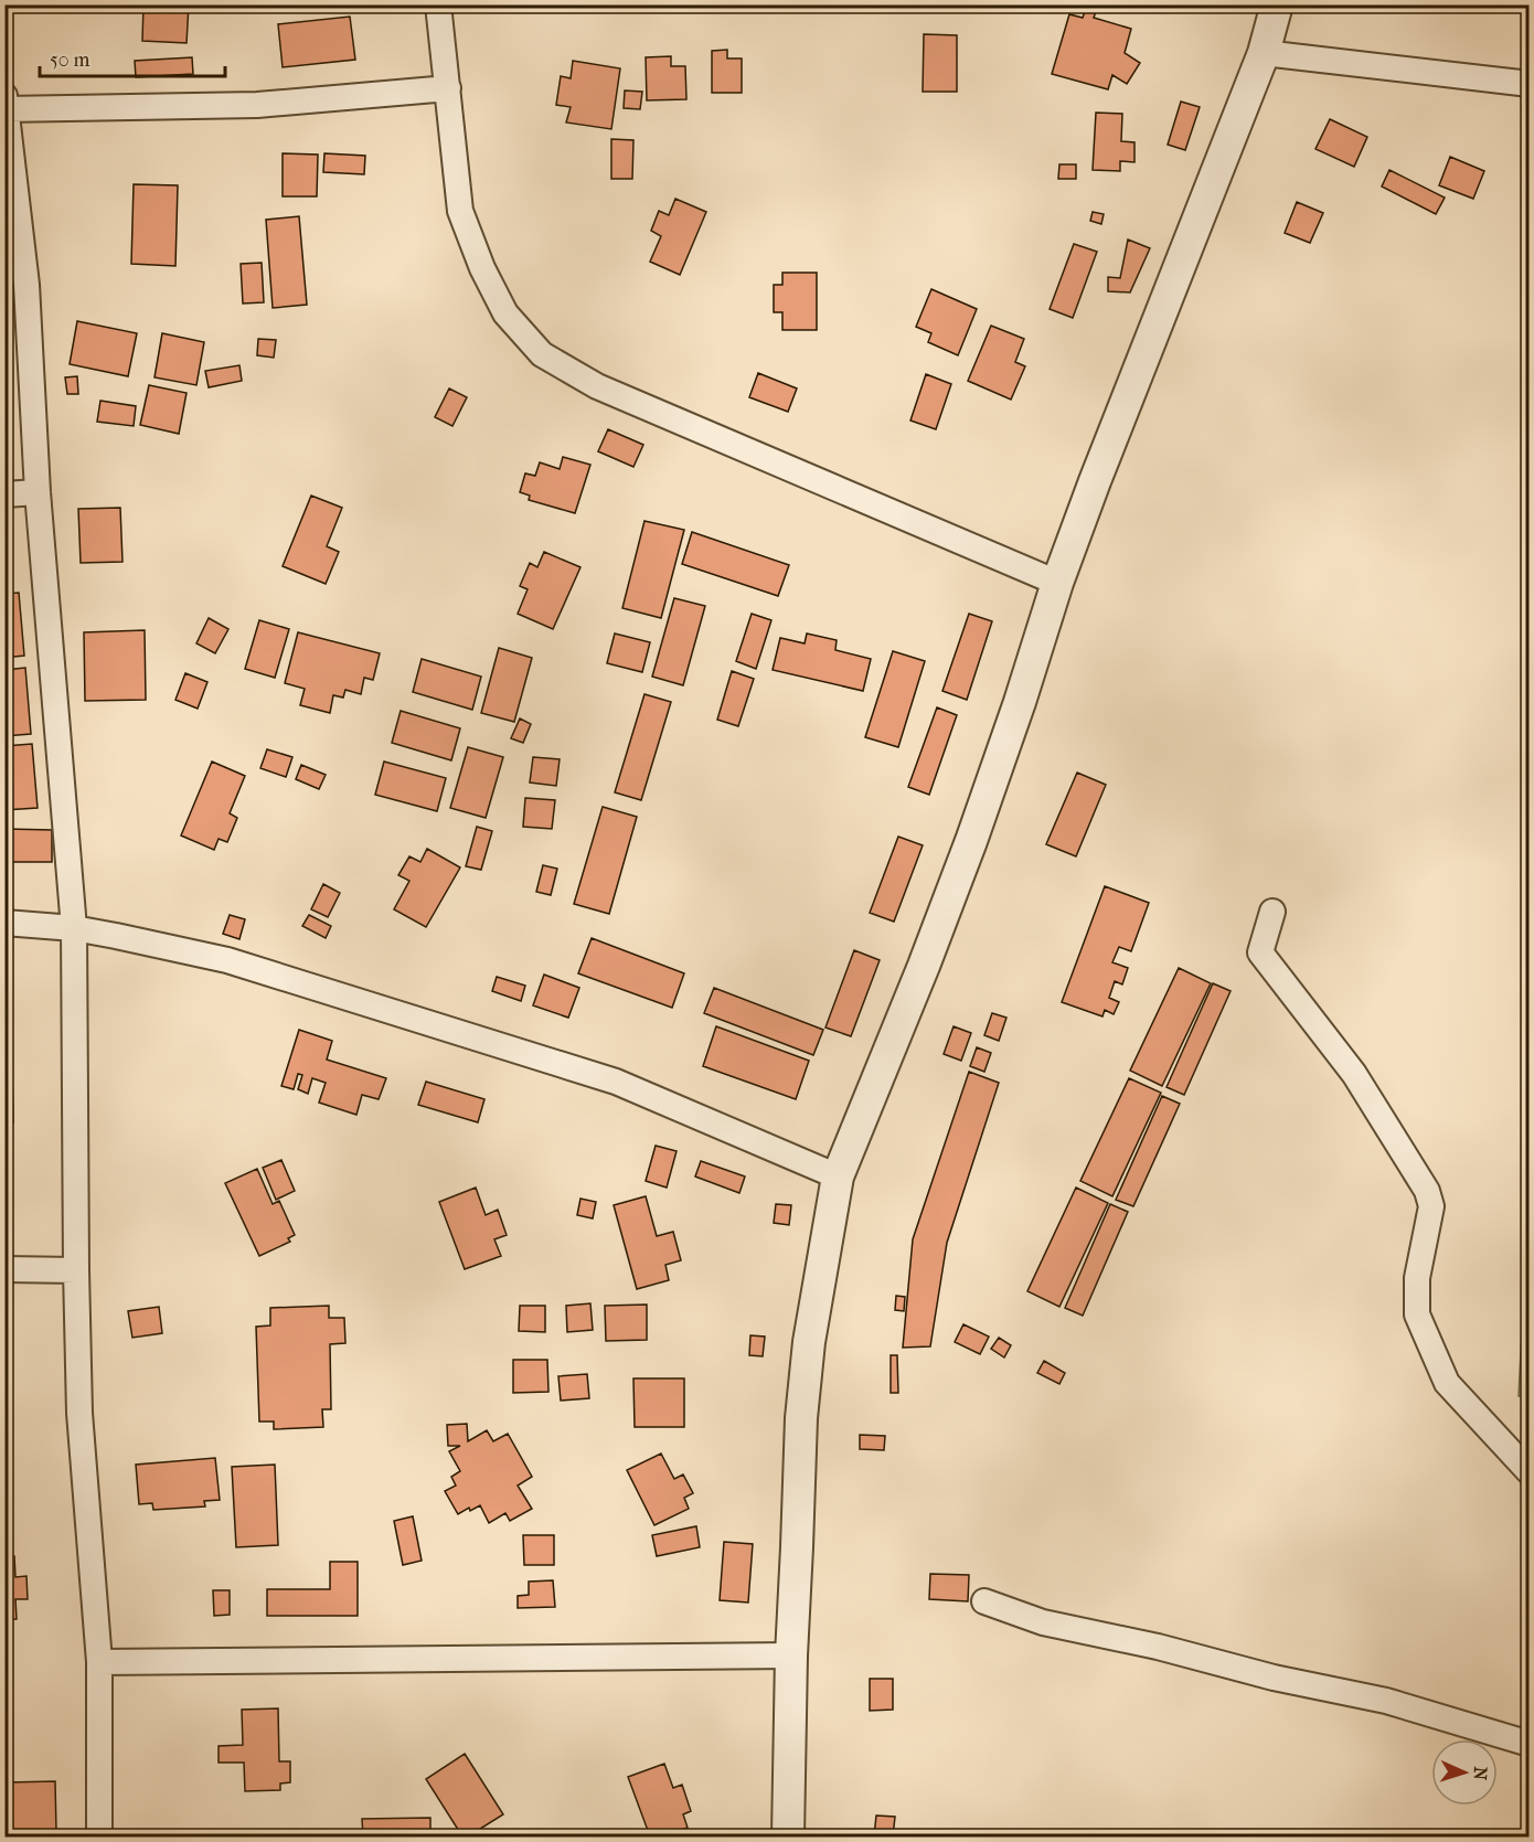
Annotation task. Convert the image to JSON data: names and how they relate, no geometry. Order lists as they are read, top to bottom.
{
  "scale_bar": "50 m",
  "north": "right"
}
